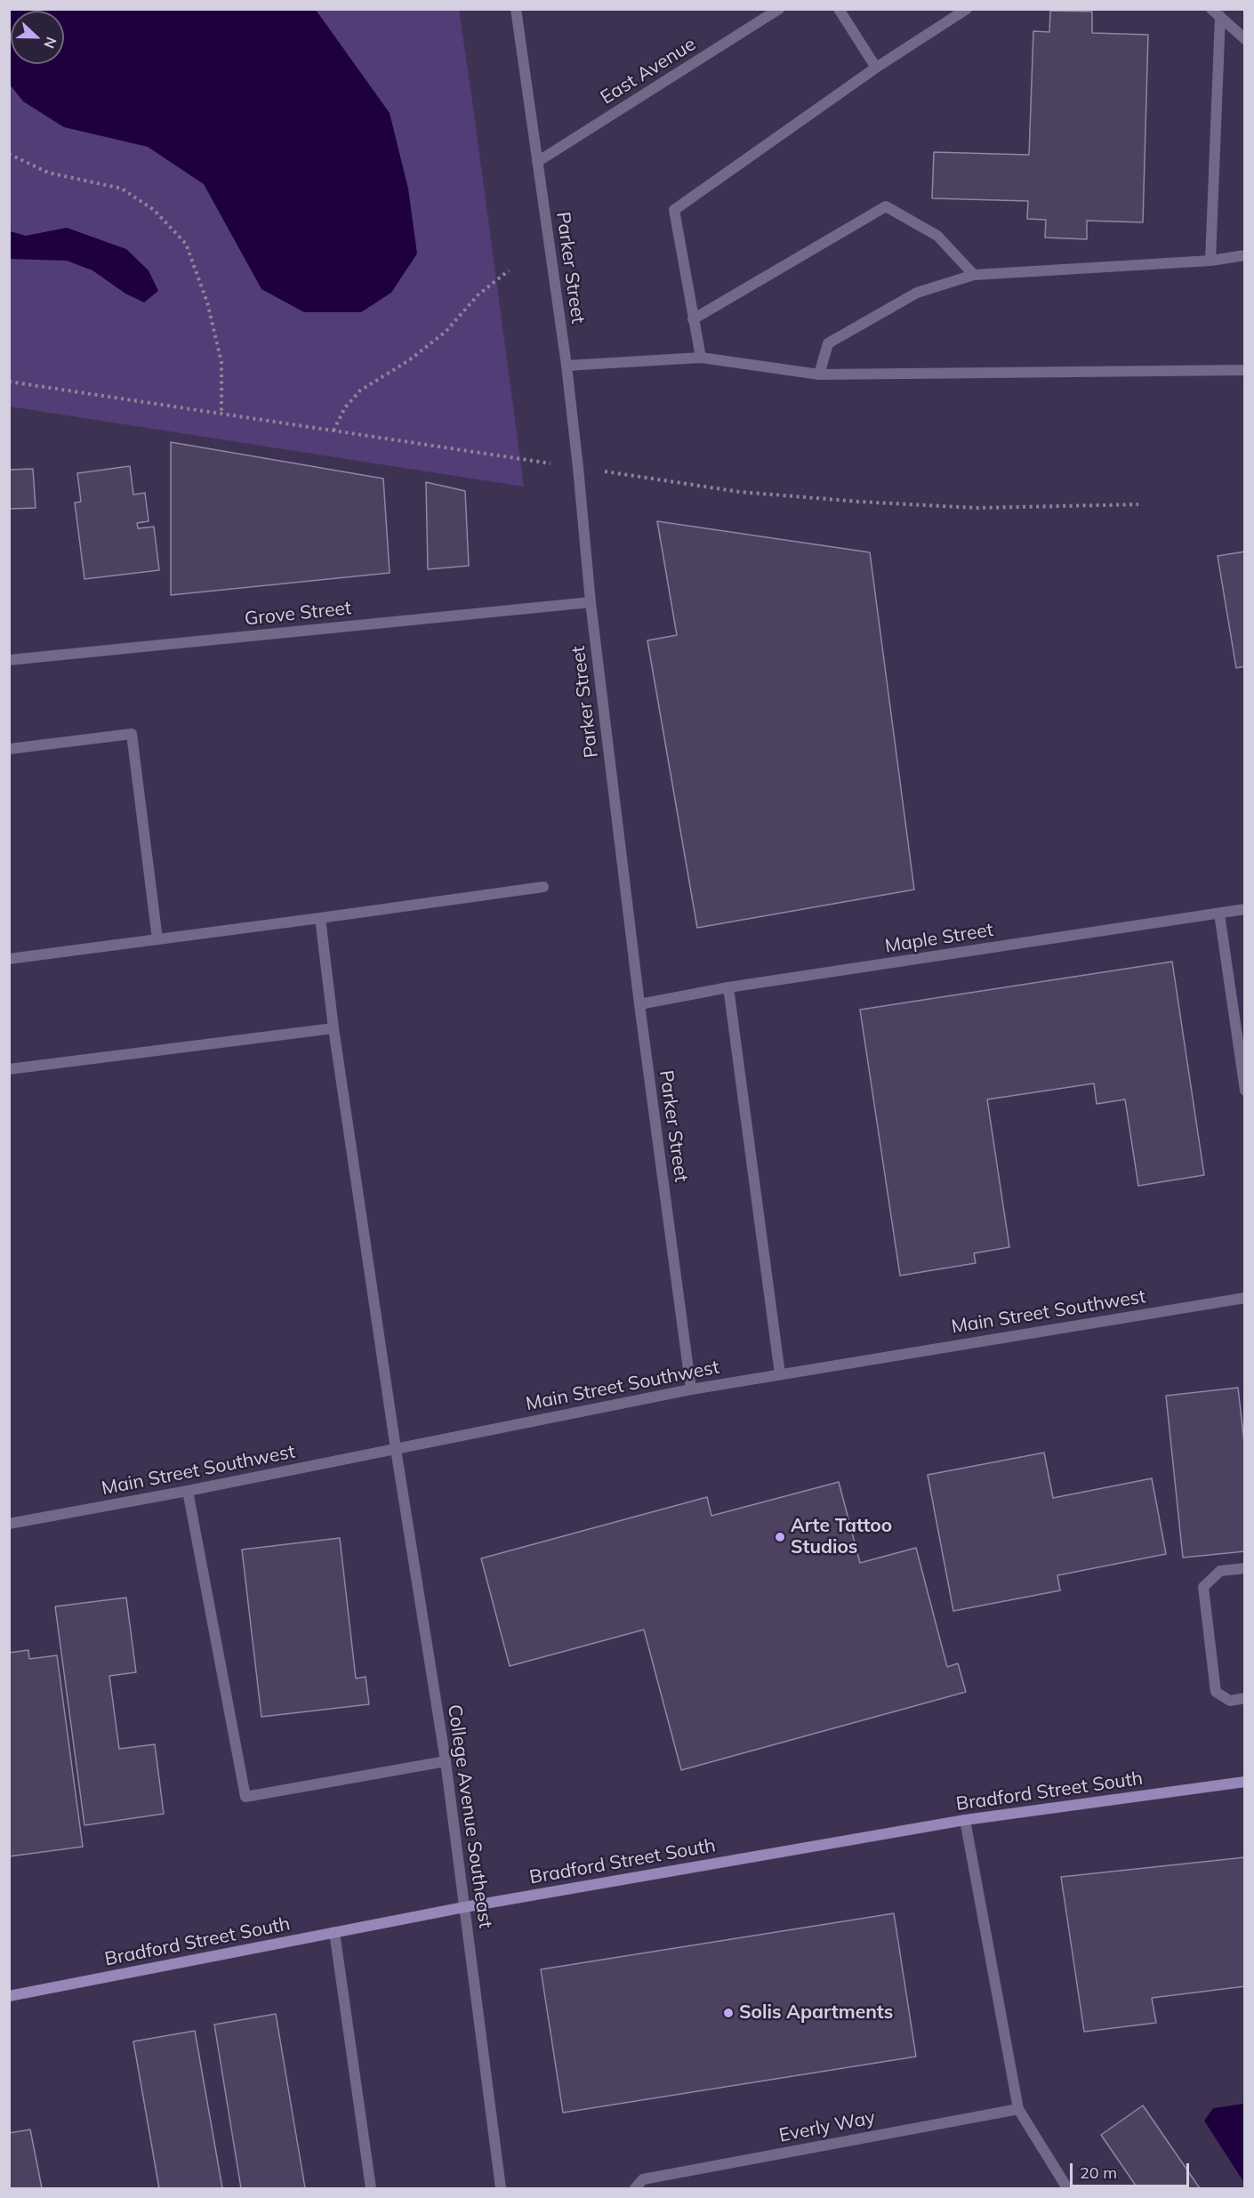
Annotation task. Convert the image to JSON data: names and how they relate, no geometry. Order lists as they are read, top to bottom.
{
  "streets": {
    "street": [
      "East Avenue",
      "Parker Street",
      "Grove Street",
      "Maple Street",
      "Main Street Southwest",
      "Bradford Street South",
      "College Avenue Southeast",
      "Everly Way"
    ]
  },
  "crossings": [
    ["East Avenue", "Parker Street"],
    ["Parker Street", "Grove Street"],
    ["Parker Street", "Maple Street"],
    ["Parker Street", "Main Street Southwest"],
    ["Main Street Southwest", "College Avenue Southeast"],
    ["Bradford Street South", "College Avenue Southeast"]
  ],
  "places": ["Arte Tattoo Studios", "Solis Apartments"],
  "scale_bar": "20 m",
  "north": "right"
}
